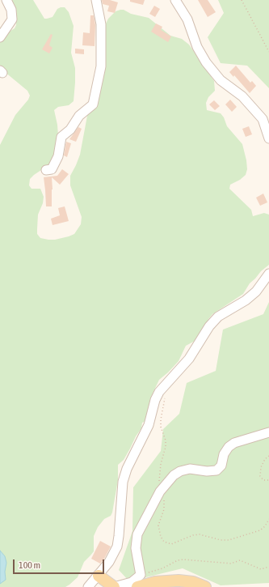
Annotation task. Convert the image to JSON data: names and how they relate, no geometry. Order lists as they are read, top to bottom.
{
  "scale_bar": "100 m"
}
